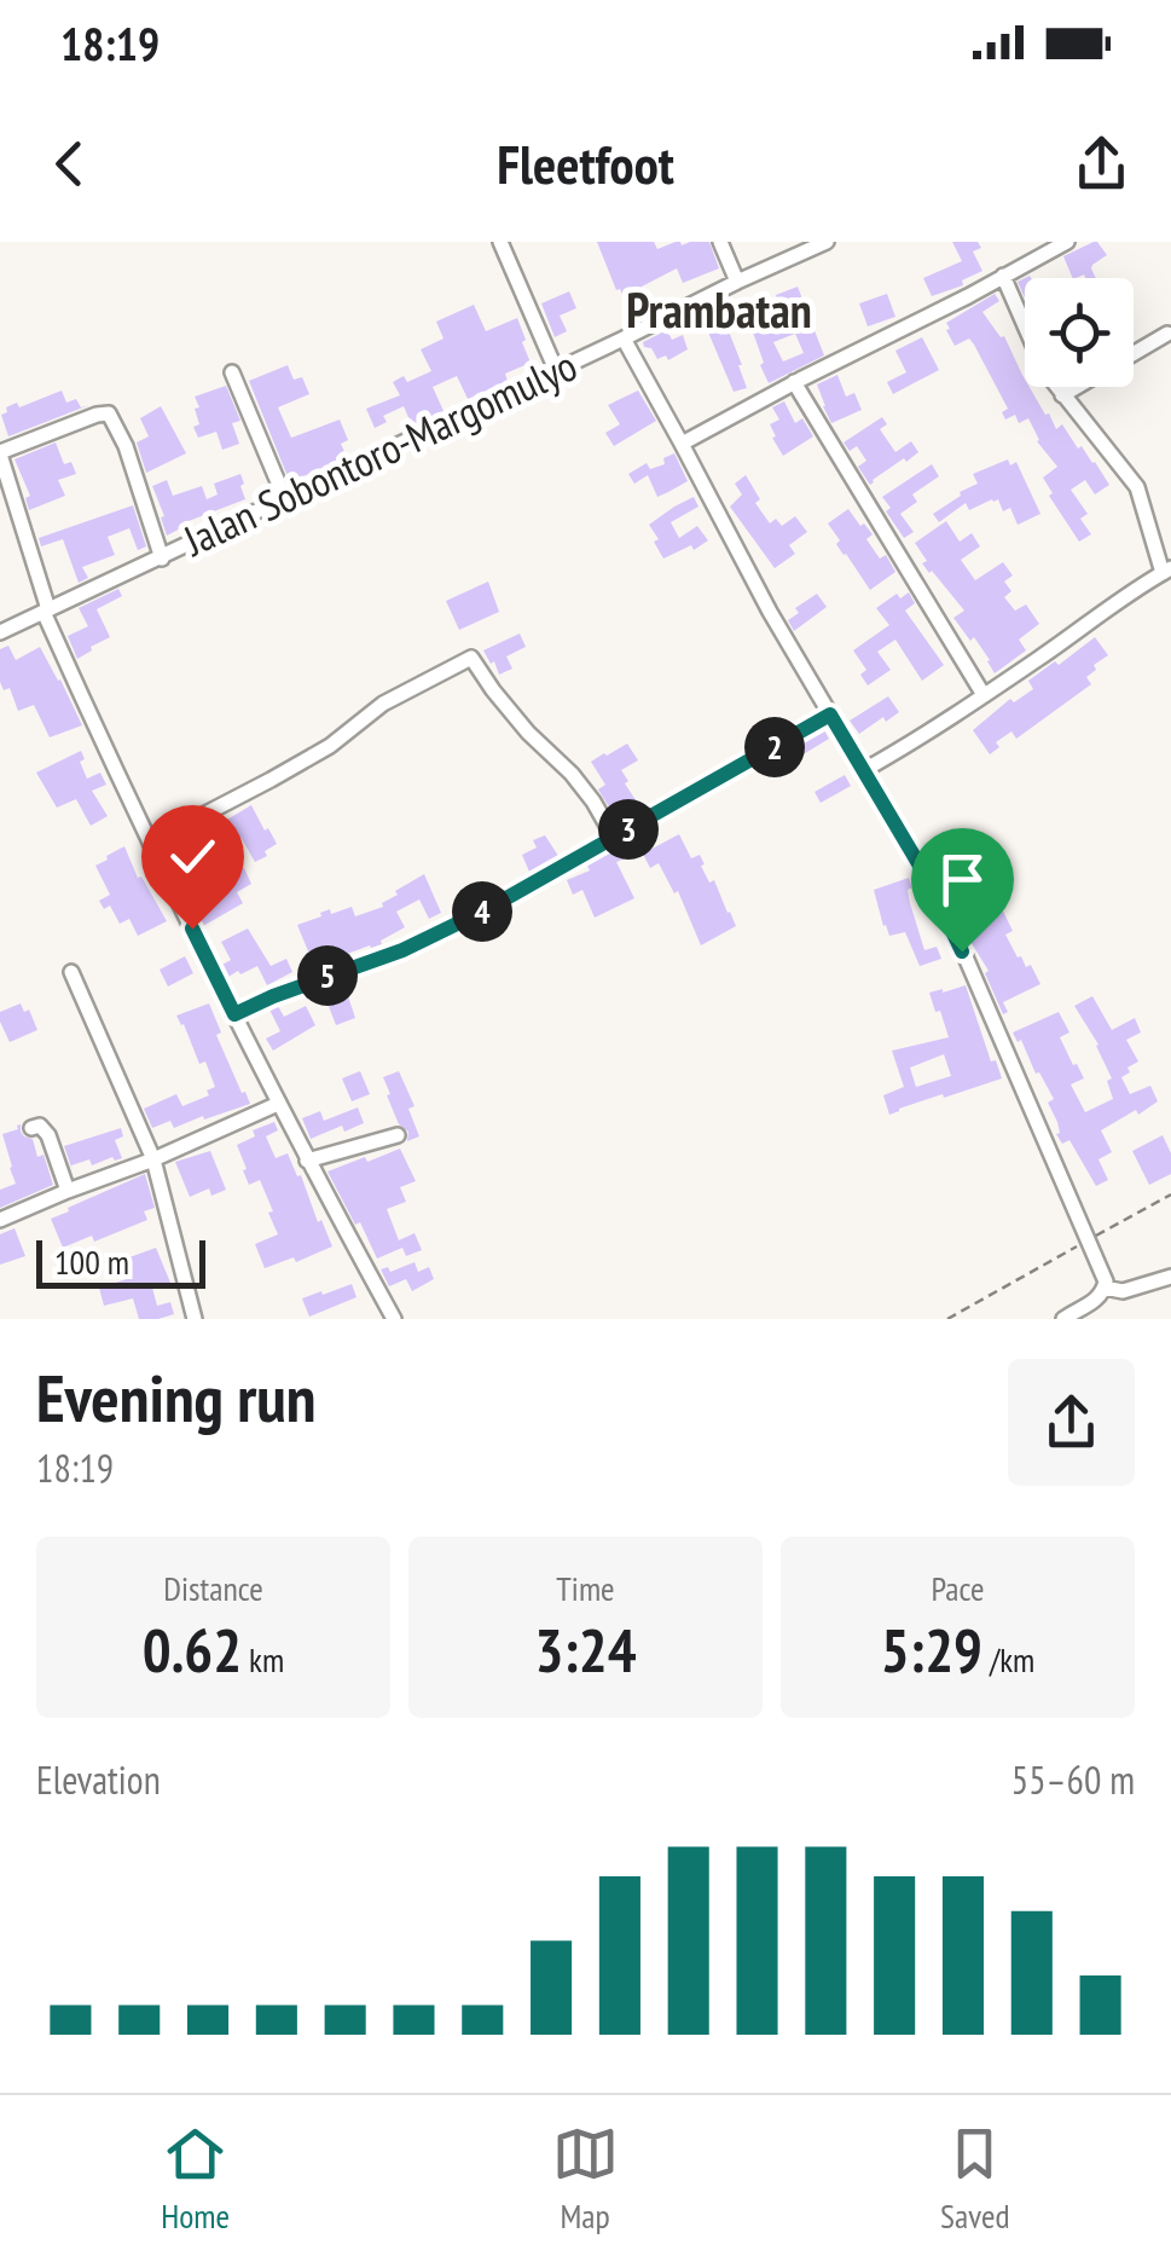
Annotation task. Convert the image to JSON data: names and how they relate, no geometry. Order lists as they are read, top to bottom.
{
  "streets": {
    "street": ["Jalan Sobontoro-Margomulyo"]
  },
  "districts": ["Prambatan"],
  "scale_bar": "100 m",
  "page": {
    "status": "18:19",
    "header": "Fleetfoot",
    "pins": [
      "2",
      "3",
      "4",
      "5"
    ],
    "scale": "100 m",
    "heading": ["Evening run", "18:19"],
    "stats": [
      ["Distance", "0.62 km"],
      ["Time", "3:24"],
      ["Pace", "5:29 /km"]
    ],
    "chart": ["Elevation", "55–60 m"],
    "tabs": ["Home", "Map", "Saved"]
  }
}
